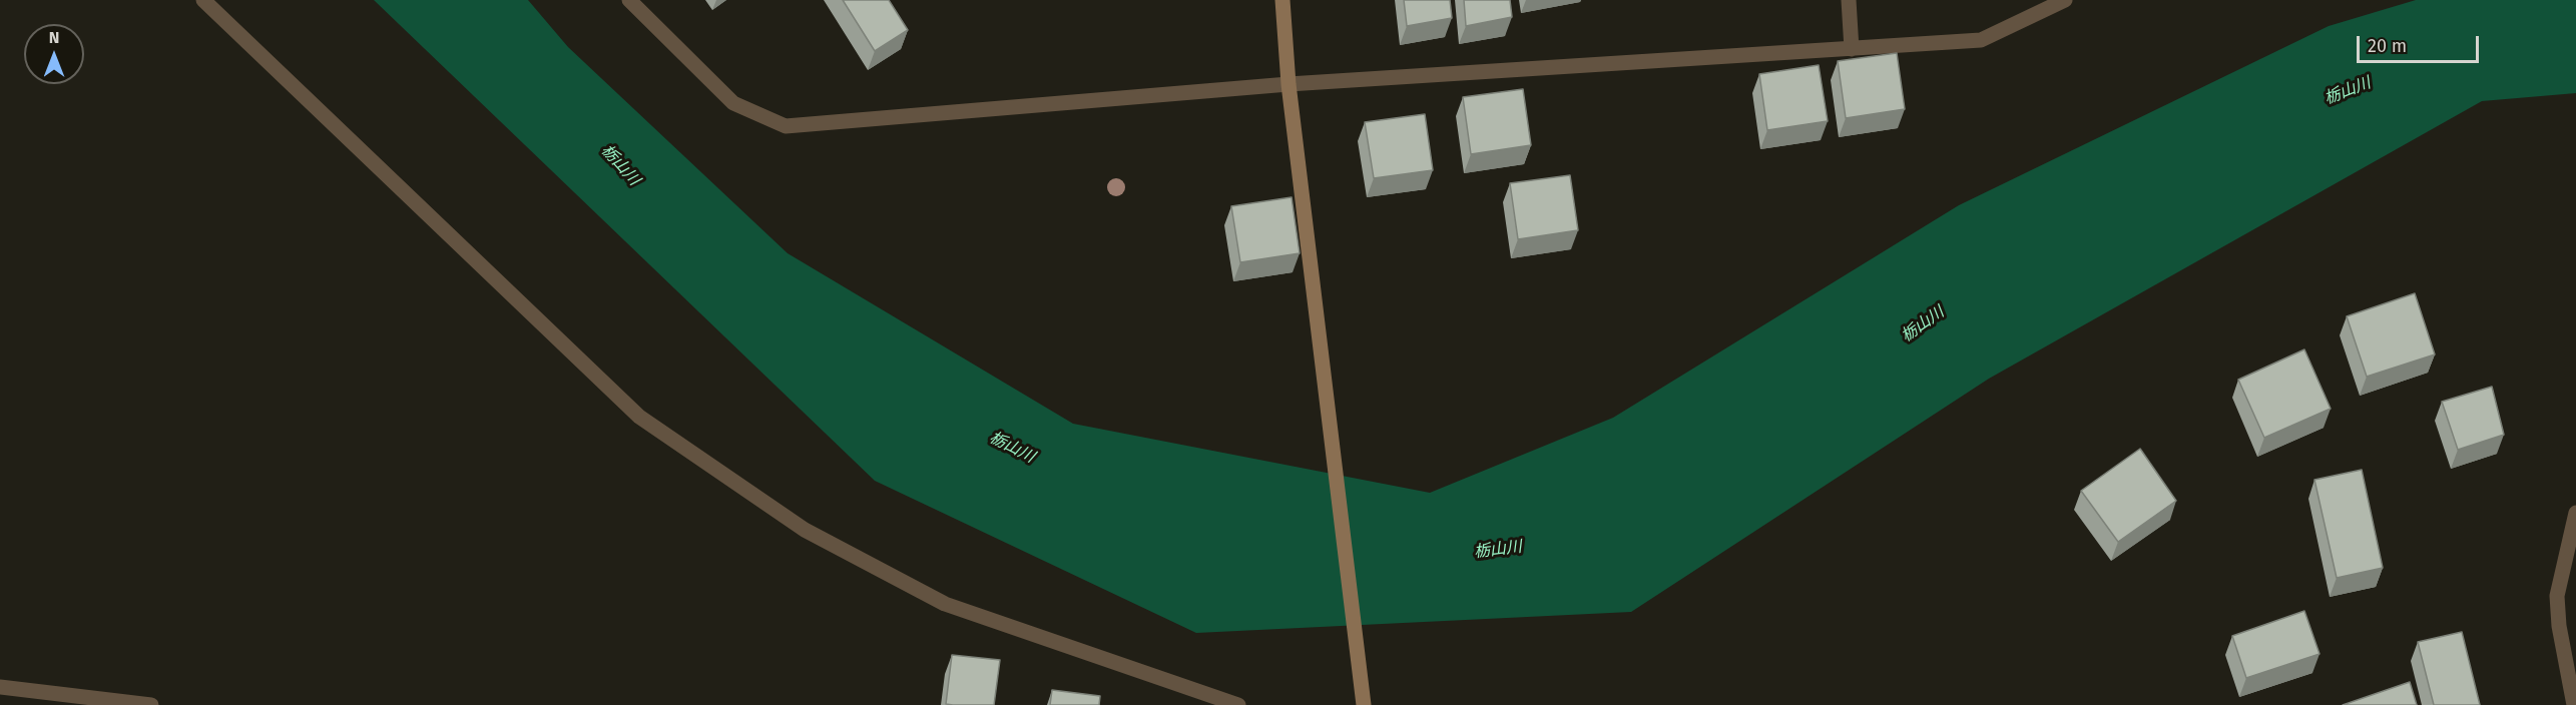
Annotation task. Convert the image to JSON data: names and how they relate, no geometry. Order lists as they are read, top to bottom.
{
  "water": ["栃山川"],
  "scale_bar": "20 m",
  "north": "top"
}
